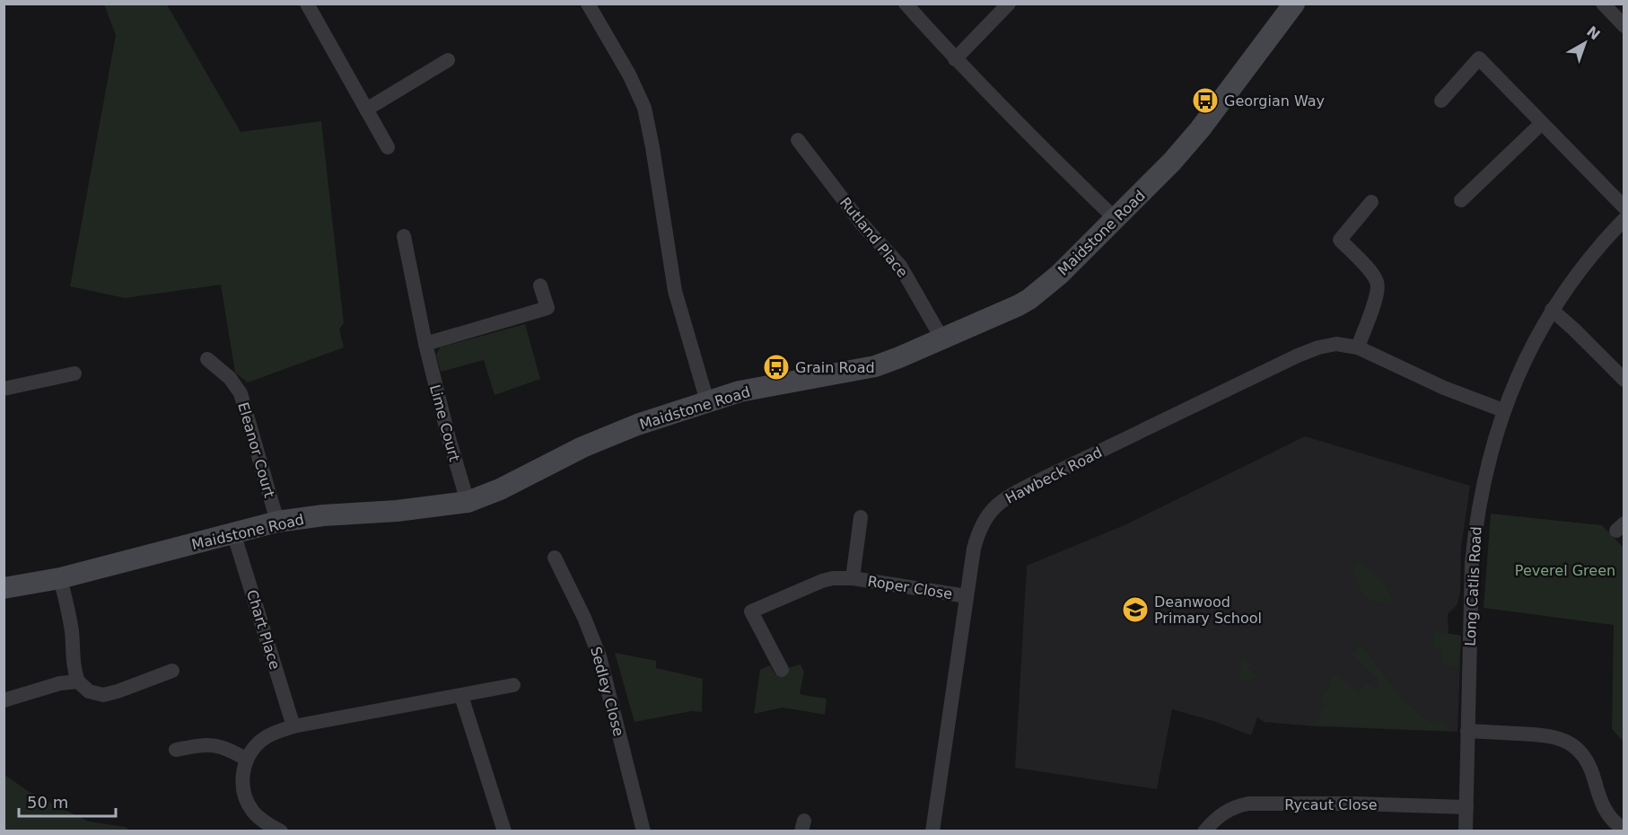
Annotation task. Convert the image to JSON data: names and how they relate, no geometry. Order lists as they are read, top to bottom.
{
  "streets": {
    "street": [
      "Maidstone Road",
      "Rutland Place",
      "Lime Court",
      "Eleanor Court",
      "Hawbeck Road",
      "Long Catlis Road",
      "Roper Close",
      "Chart Place",
      "Sedley Close",
      "Rycaut Close"
    ]
  },
  "crossings": [
    ["Maidstone Road", "Rutland Place"],
    ["Maidstone Road", "Lime Court"],
    ["Maidstone Road", "Eleanor Court"],
    ["Maidstone Road", "Chart Place"],
    ["Hawbeck Road", "Long Catlis Road"],
    ["Hawbeck Road", "Roper Close"],
    ["Long Catlis Road", "Rycaut Close"]
  ],
  "parks": ["Peverel Green"],
  "places": {
    "bus stop": ["Georgian Way", "Grain Road"],
    "school or university": ["Deanwood Primary School"]
  },
  "scale_bar": "50 m",
  "north": "top right"
}
